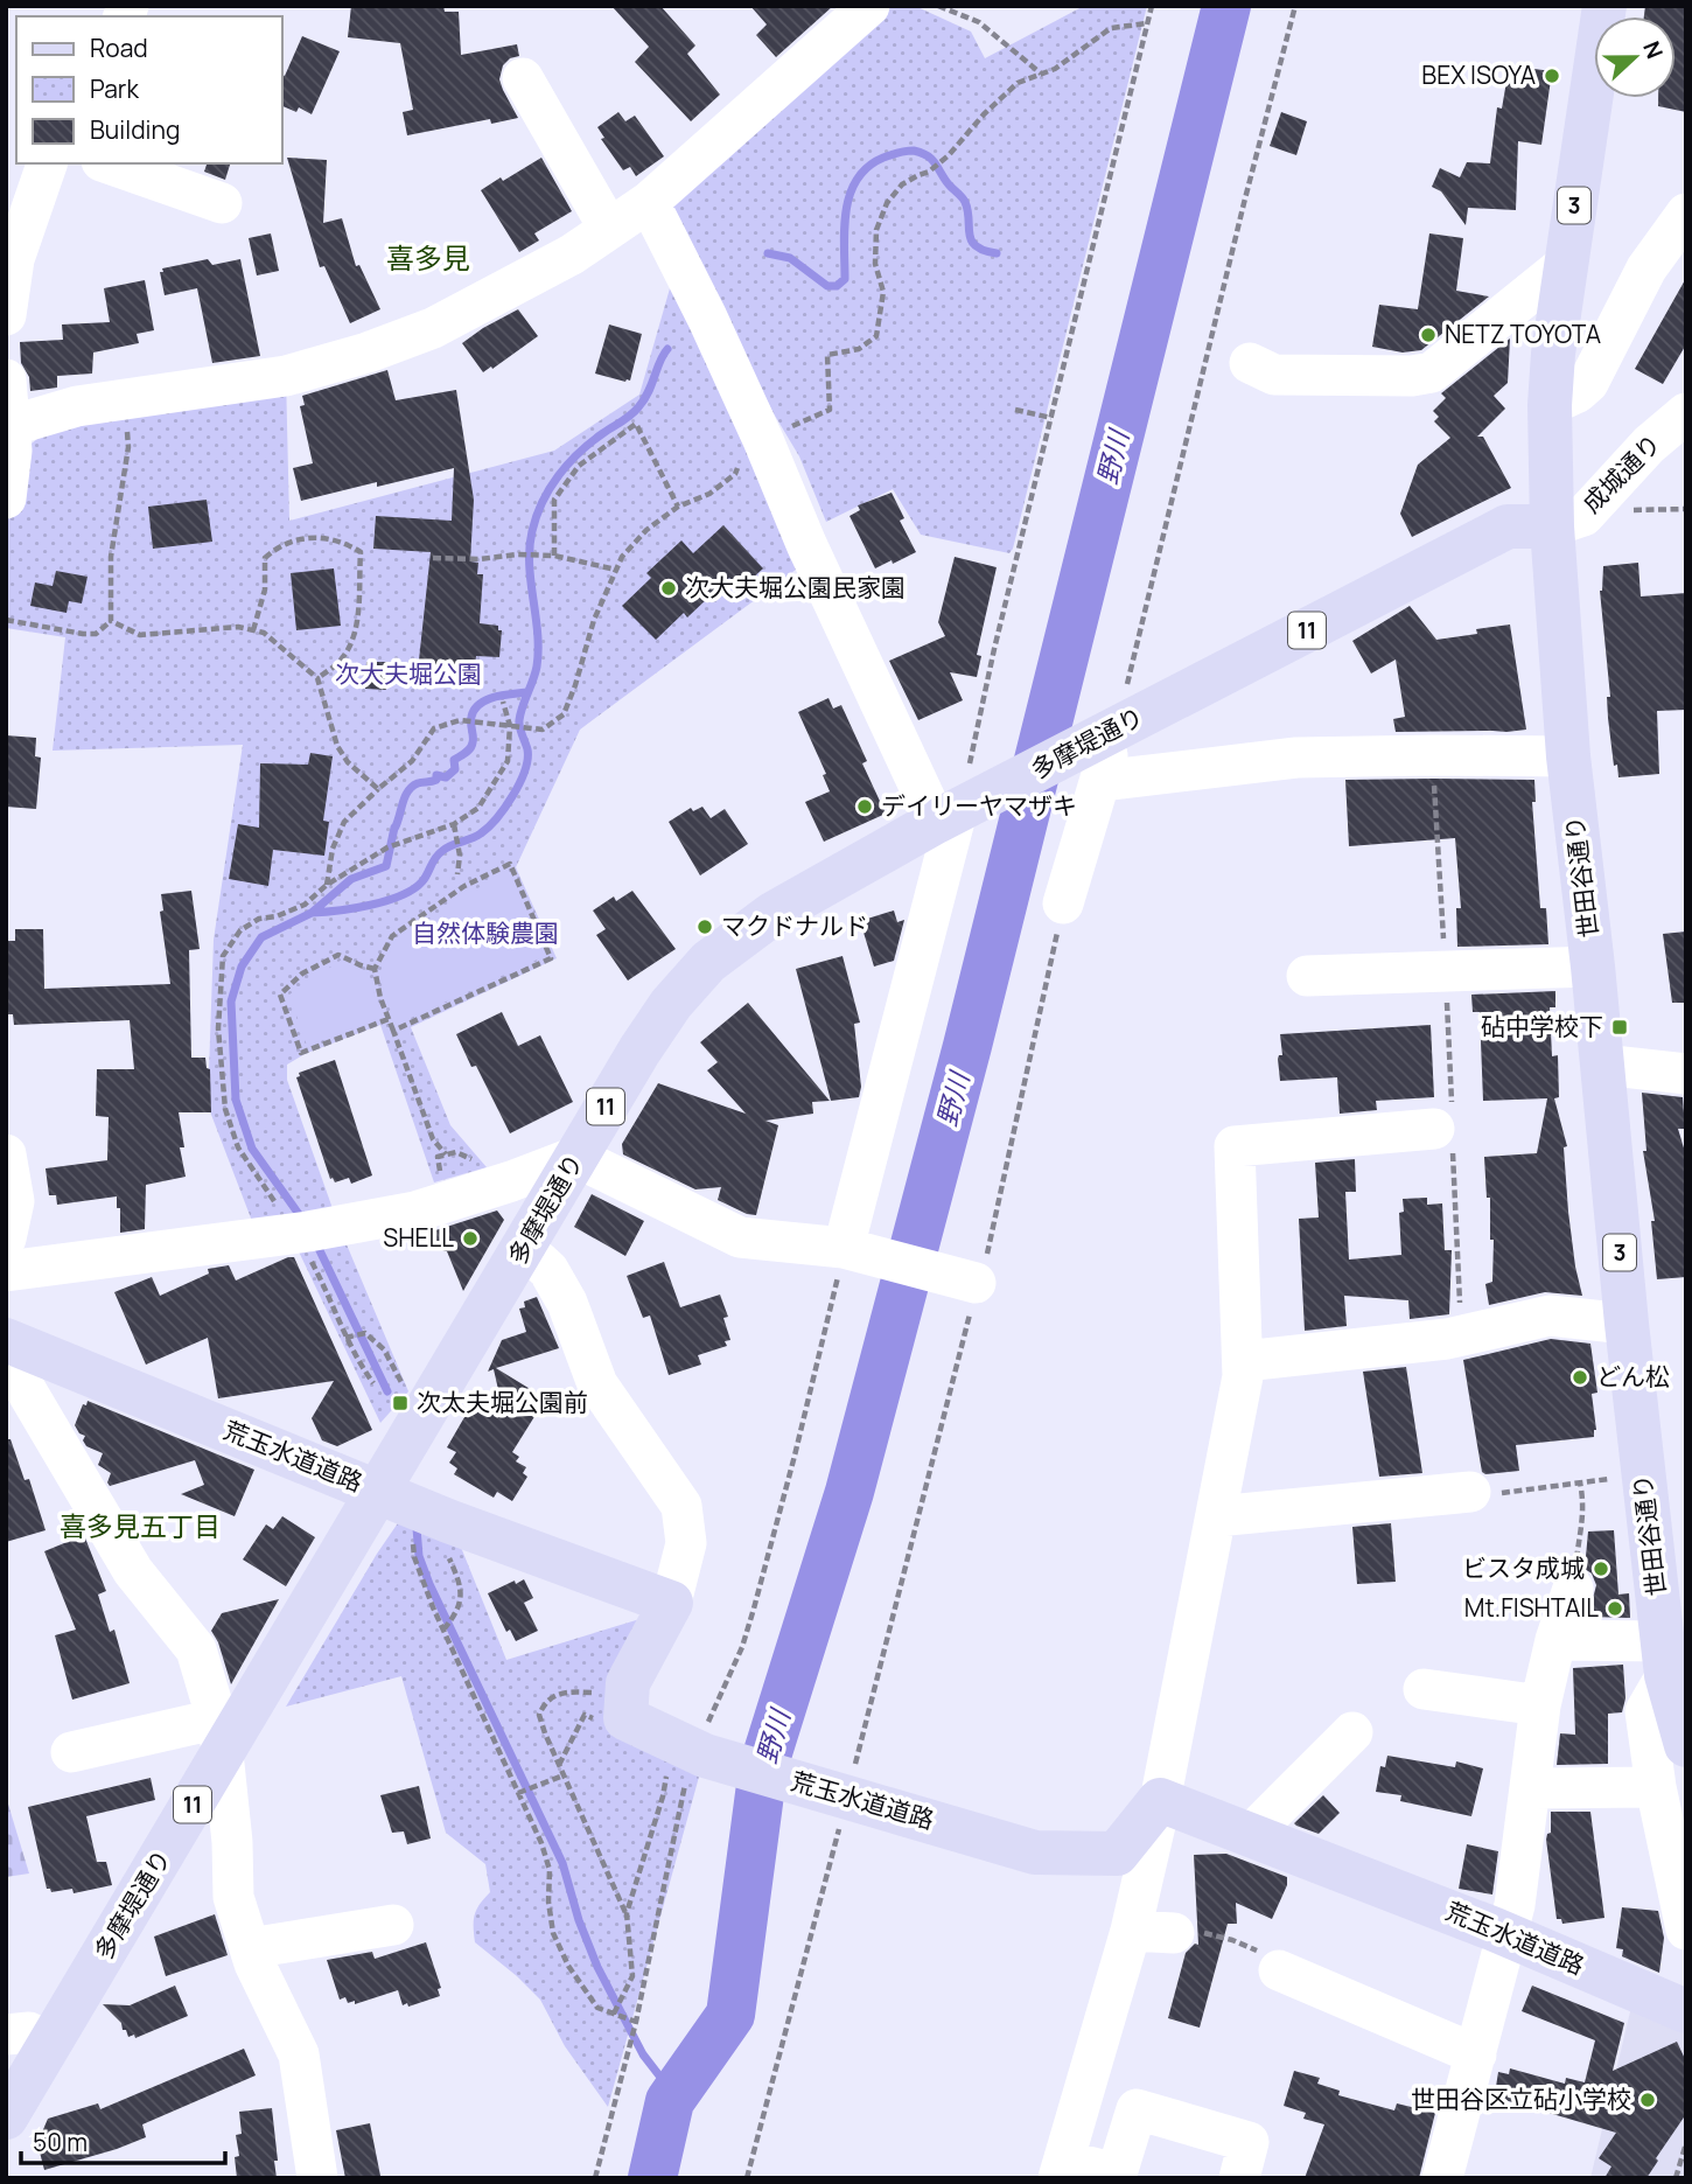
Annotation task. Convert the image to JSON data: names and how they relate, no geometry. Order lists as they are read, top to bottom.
{
  "streets": {
    "main road": [
      "3",
      "11",
      "多摩堤通り",
      "世田谷通り",
      "荒玉水道道路"
    ],
    "street": ["成城通り"]
  },
  "crossings": [
    ["成城通り", "多摩堤通り"],
    ["成城通り", "世田谷通り"],
    ["多摩堤通り", "世田谷通り"],
    ["多摩堤通り", "荒玉水道道路"]
  ],
  "districts": ["喜多見", "喜多見五丁目"],
  "water": ["野川"],
  "parks": ["次大夫堀公園", "自然体験農園"],
  "places": {
    "other": [
      "BEX ISOYA",
      "NETZ TOYOTA",
      "次大夫堀公園民家園",
      "デイリーヤマザキ",
      "マクドナルド",
      "SHELL",
      "どん松",
      "ビスタ成城",
      "Mt.FISHTAIL",
      "世田谷区立砧小学校"
    ],
    "transit": ["砧中学校下", "次太夫堀公園前"]
  },
  "legend": ["Road", "Park", "Building"],
  "scale_bar": "50 m",
  "north": "right"
}
